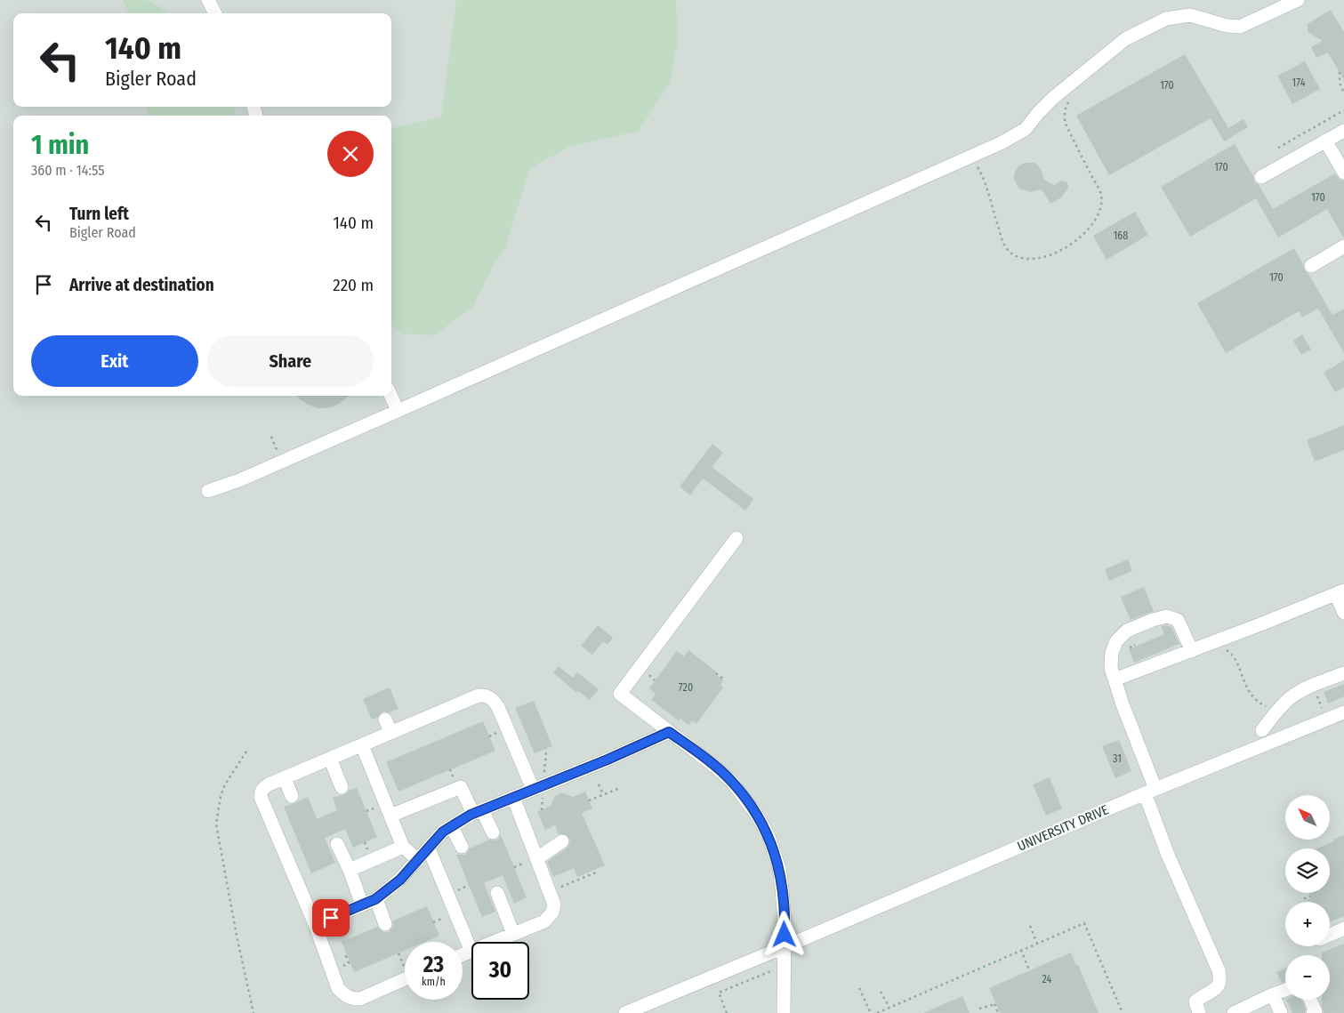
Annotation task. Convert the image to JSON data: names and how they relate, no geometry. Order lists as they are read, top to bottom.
{
  "streets": {
    "street": ["UNIVERSITY DRIVE"]
  },
  "house_numbers": [
    "174",
    "170",
    "170",
    "170",
    "168",
    "170",
    "720",
    "31",
    "24"
  ],
  "north": "top left",
  "page": {
    "turn": ["140 m", "Bigler Road"],
    "heading": ["1 min", "360 m · 14:55"],
    "list": [
      {
        "name": "Turn left",
        "note": "Bigler Road",
        "value": "140 m"
      },
      {
        "name": "Arrive at destination",
        "value": "220 m"
      }
    ],
    "buttons": ["Exit", "Share"],
    "map_buttons": ["+", "−"],
    "speed": "23 km/h",
    "limit": "30"
  }
}
